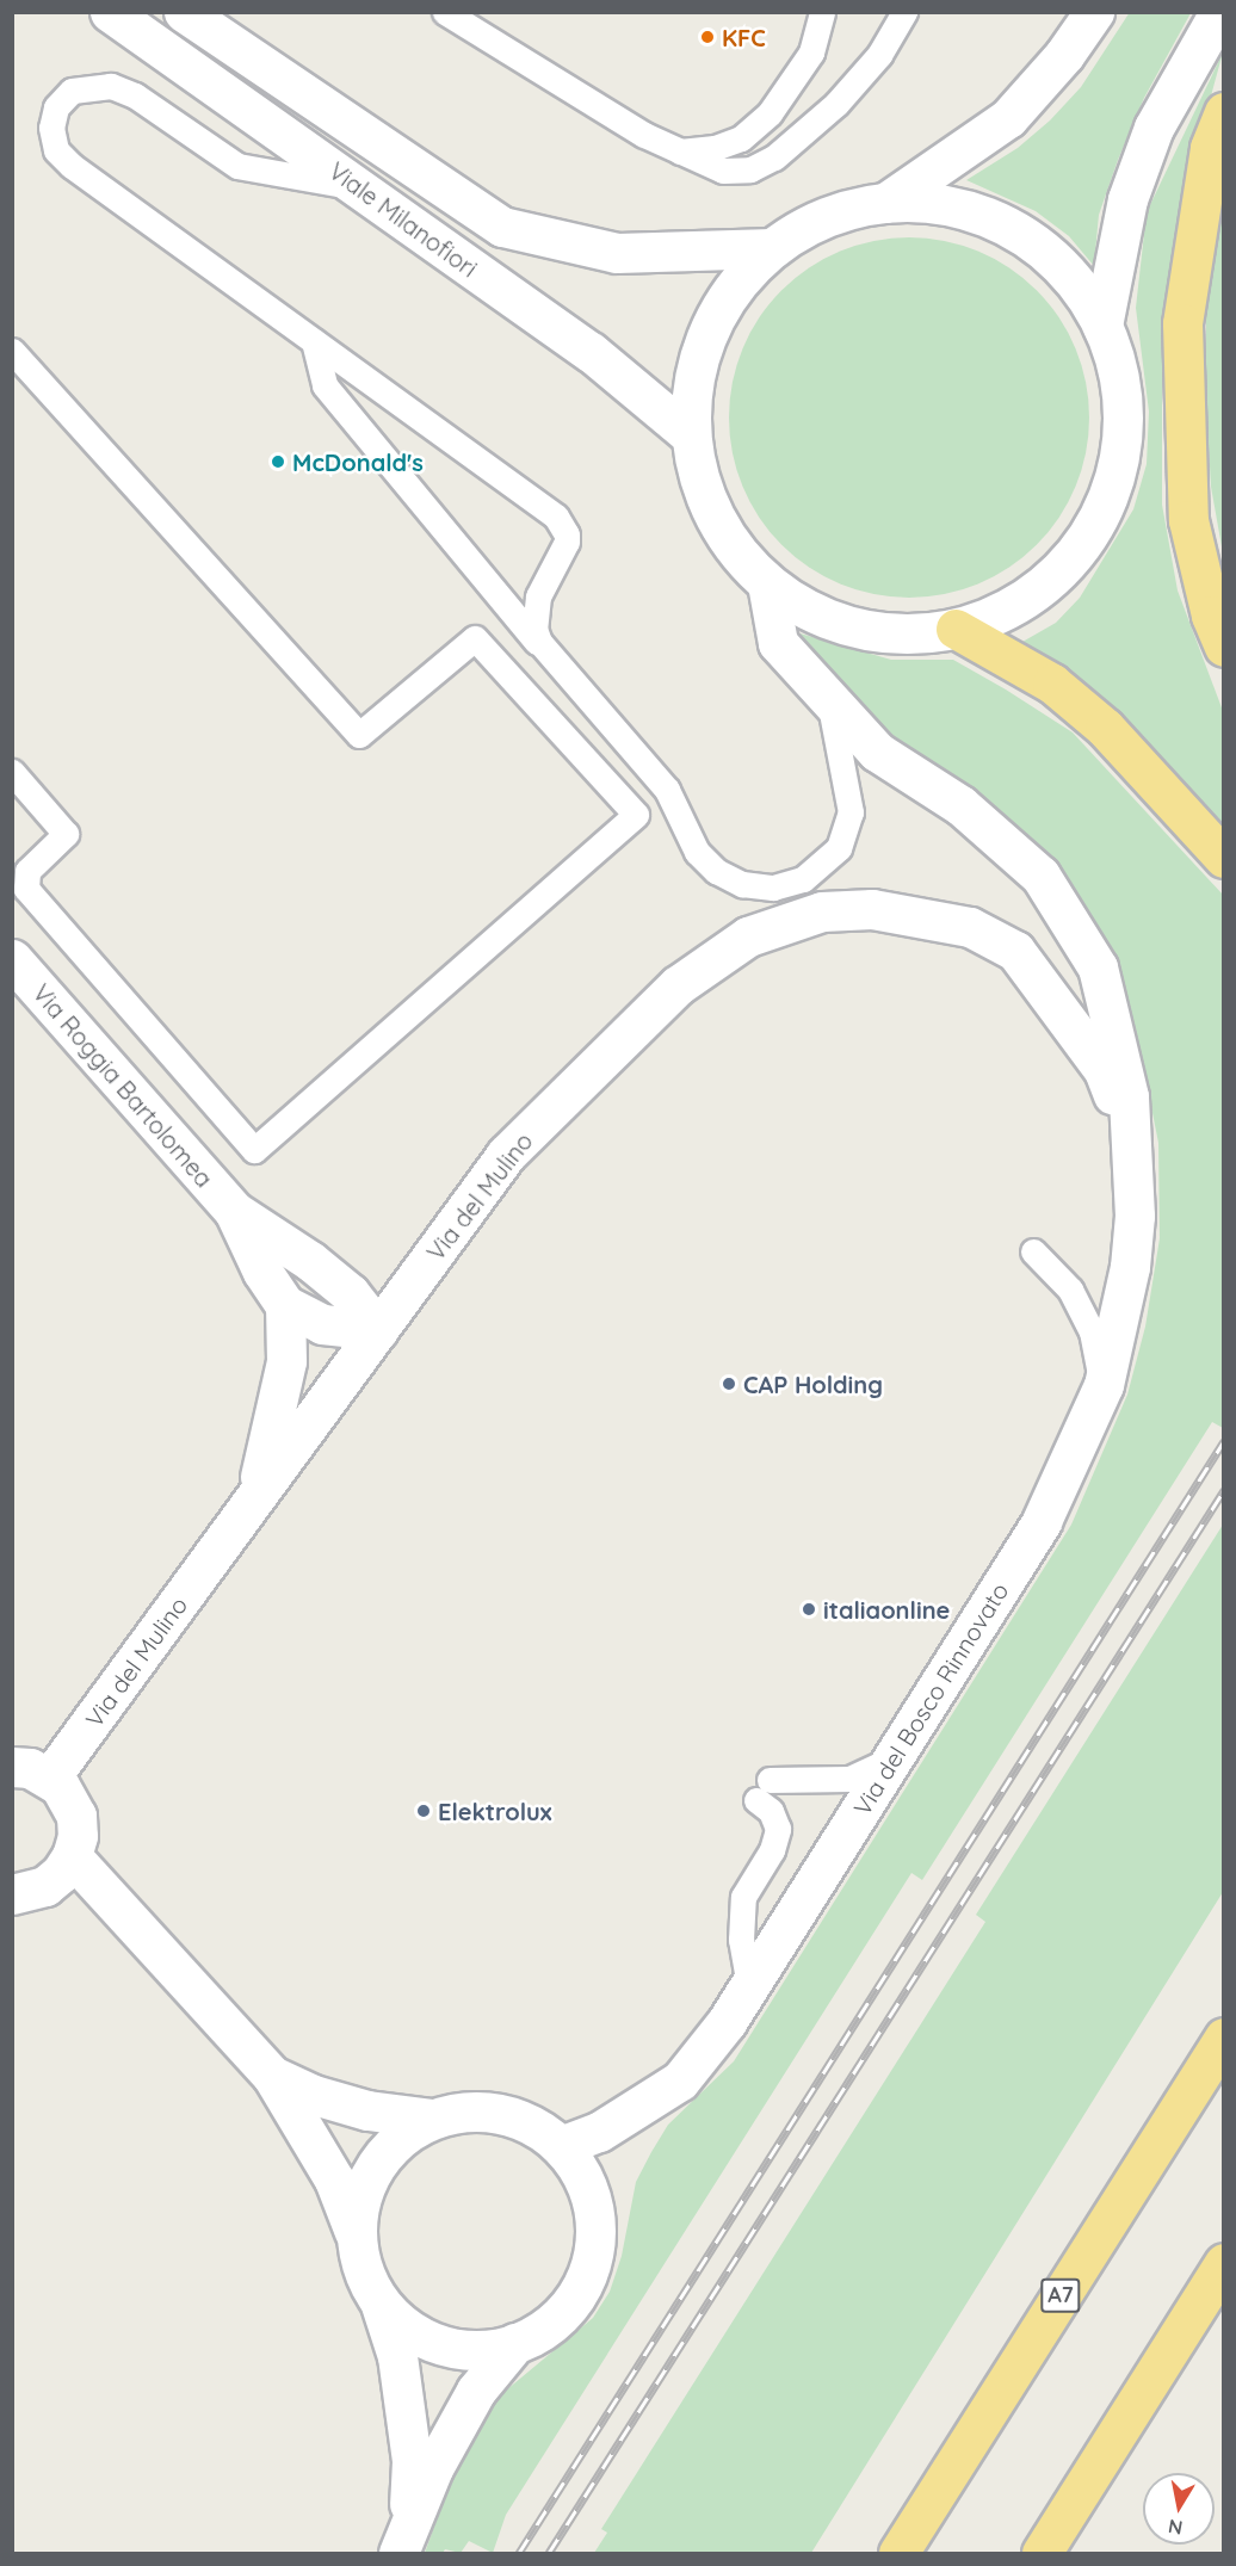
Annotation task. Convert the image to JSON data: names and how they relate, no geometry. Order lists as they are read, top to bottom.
{
  "streets": {
    "highway": ["A7"],
    "street": [
      "Viale Milanofiori",
      "Via Roggia Bartolomea",
      "Via del Mulino",
      "Via del Bosco Rinnovato"
    ]
  },
  "crossings": [
    ["Via Roggia Bartolomea", "Via del Mulino"],
    ["Via del Mulino", "Via del Bosco Rinnovato"]
  ],
  "places": [
    "KFC",
    "McDonald's",
    "CAP Holding",
    "italiaonline",
    "Elektrolux"
  ],
  "north": "bottom"
}
